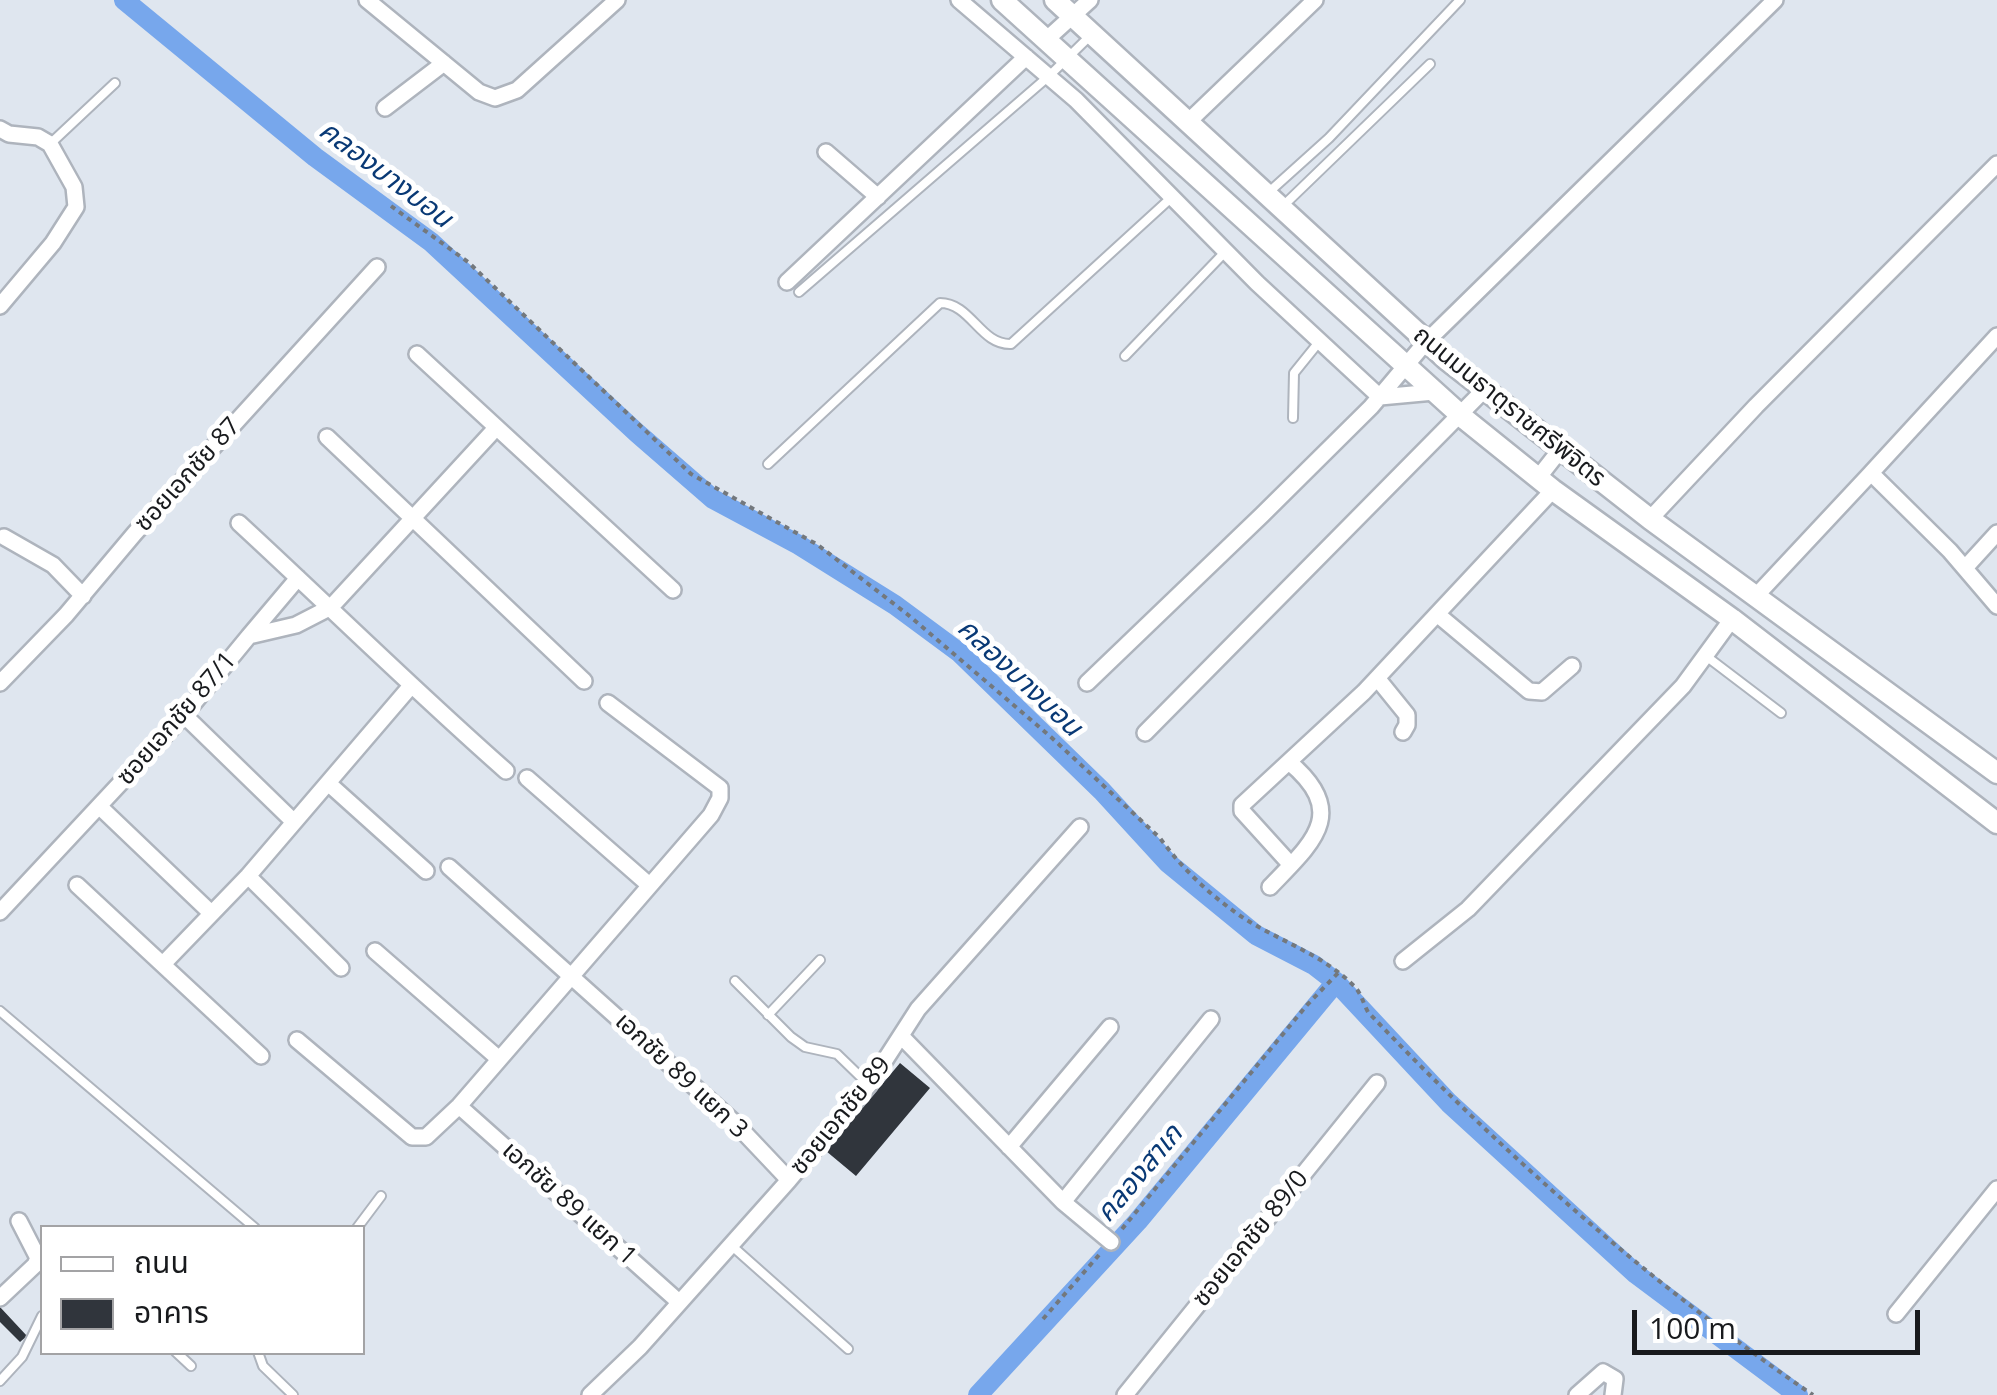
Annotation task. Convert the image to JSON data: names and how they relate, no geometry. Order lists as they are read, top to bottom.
{
  "streets": {
    "street": [
      "ถนนมนธาตุราชศรีพิจิตร",
      "ซอยเอกชัย 87",
      "ซอยเอกชัย 87/1",
      "เอกชัย 89 แยก 3",
      "ซอยเอกชัย 89",
      "เอกชัย 89 แยก 1",
      "ซอยเอกชัย 89/0"
    ]
  },
  "crossings": [
    ["เอกชัย 89 แยก 3", "ซอยเอกชัย 89"],
    ["ซอยเอกชัย 89", "เอกชัย 89 แยก 1"]
  ],
  "water": ["คลองบางบอน", "คลองสาเก"],
  "legend": ["ถนน", "อาคาร"],
  "scale_bar": "100 m"
}
